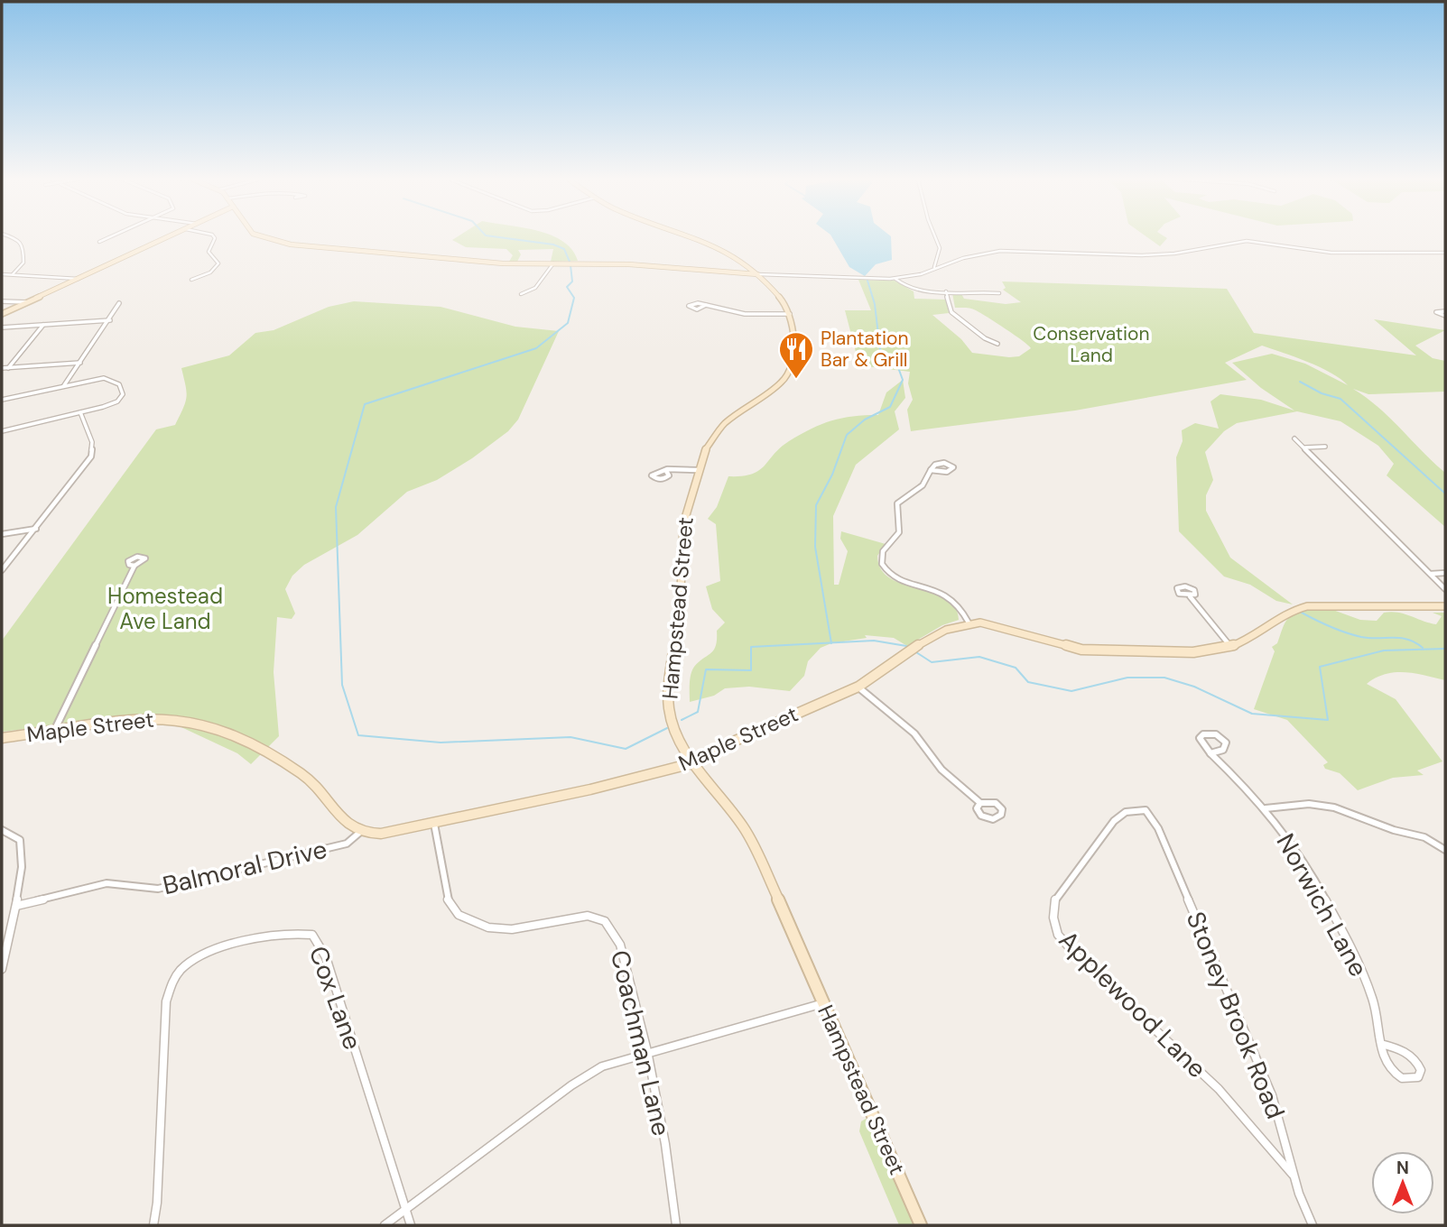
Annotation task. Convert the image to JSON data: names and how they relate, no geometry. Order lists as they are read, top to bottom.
{
  "streets": {
    "street": [
      "Hampstead Street",
      "Maple Street",
      "Balmoral Drive",
      "Norwich Lane",
      "Cox Lane",
      "Applewood Lane",
      "Stoney Brook Road",
      "Coachman Lane"
    ]
  },
  "crossings": [
    ["Hampstead Street", "Maple Street"],
    ["Maple Street", "Balmoral Drive"],
    ["Maple Street", "Coachman Lane"],
    ["Applewood Lane", "Stoney Brook Road"]
  ],
  "parks": ["Conservation Land", "Homestead Ave Land"],
  "places": {
    "restaurant": ["Plantation Bar & Grill"]
  },
  "north": "top"
}
